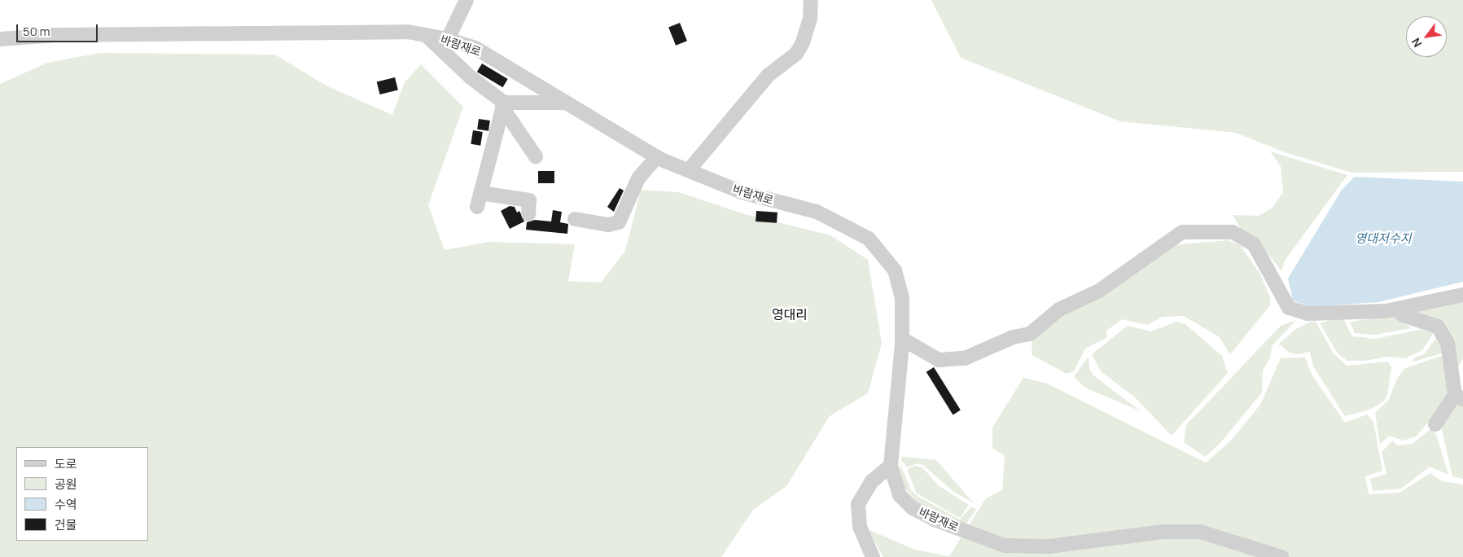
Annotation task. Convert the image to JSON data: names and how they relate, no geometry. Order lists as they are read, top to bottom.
{
  "streets": {
    "street": ["바람재로"]
  },
  "districts": ["영대리"],
  "water": ["영대저수지"],
  "legend": [
    "도로",
    "공원",
    "수역",
    "건물"
  ],
  "scale_bar": "50 m",
  "north": "bottom left"
}
